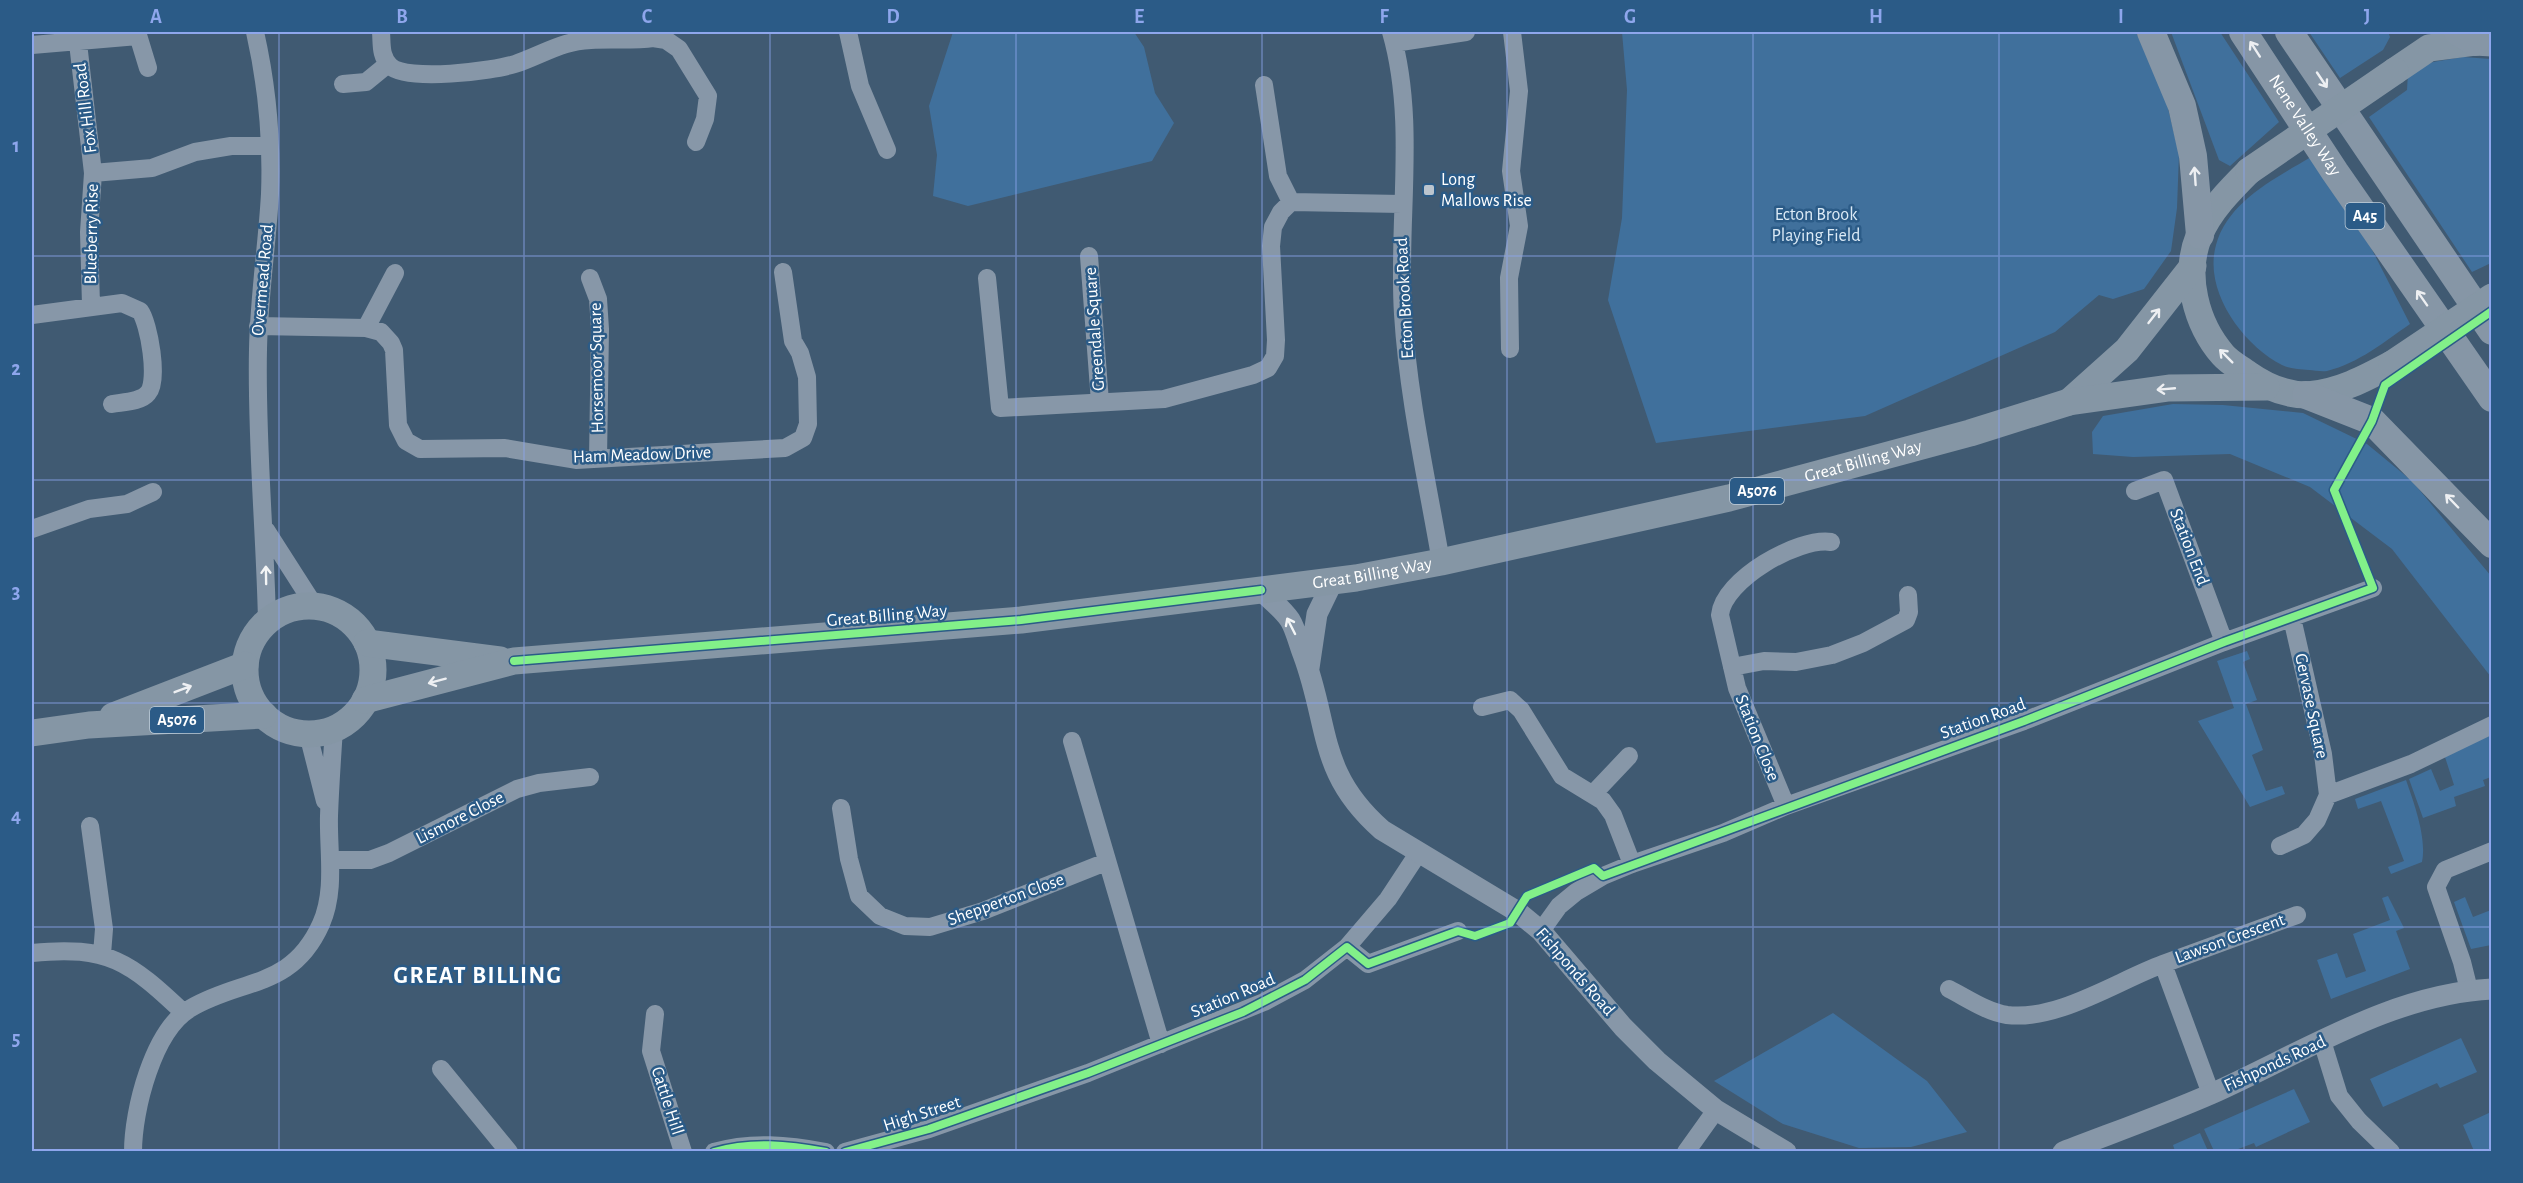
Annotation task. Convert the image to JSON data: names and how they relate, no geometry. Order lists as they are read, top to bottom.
{
  "streets": {
    "highway": ["Nene Valley Way", "A45"],
    "main road": ["Great Billing Way", "A5076"],
    "street": [
      "Fox Hill Road",
      "Blueberry Rise",
      "Overmead Road",
      "Ecton Brook Road",
      "Greendale Square",
      "Horsemoor Square",
      "Ham Meadow Drive",
      "Station End",
      "Gervase Square",
      "Station Road",
      "Station Close",
      "Lismore Close",
      "Shepperton Close",
      "Lawson Crescent",
      "Fishponds Road",
      "Cattle Hill",
      "High Street"
    ]
  },
  "crossings": [
    ["Fox Hill Road", "Blueberry Rise"],
    ["Fox Hill Road", "Overmead Road"],
    ["Overmead Road", "Ham Meadow Drive"],
    ["Overmead Road", "Great Billing Way"],
    ["Overmead Road", "A5076"],
    ["Ecton Brook Road", "Great Billing Way"],
    ["Horsemoor Square", "Ham Meadow Drive"],
    ["Great Billing Way", "A5076"],
    ["Great Billing Way", "Fishponds Road"],
    ["Station End", "Station Road"],
    ["Gervase Square", "Station Road"],
    ["Station Road", "Station Close"],
    ["Station Road", "Fishponds Road"],
    ["Station Road", "High Street"],
    ["Lawson Crescent", "Fishponds Road"]
  ],
  "districts": ["GREAT BILLING"],
  "parks": ["Ecton Brook Playing Field"],
  "places": {
    "transit": ["Long Mallows Rise"]
  },
  "grid": {
    "columns": [
      "A",
      "B",
      "C",
      "D",
      "E",
      "F",
      "G",
      "H",
      "I",
      "J"
    ],
    "rows": [
      "1",
      "2",
      "3",
      "4",
      "5"
    ]
  }
}
